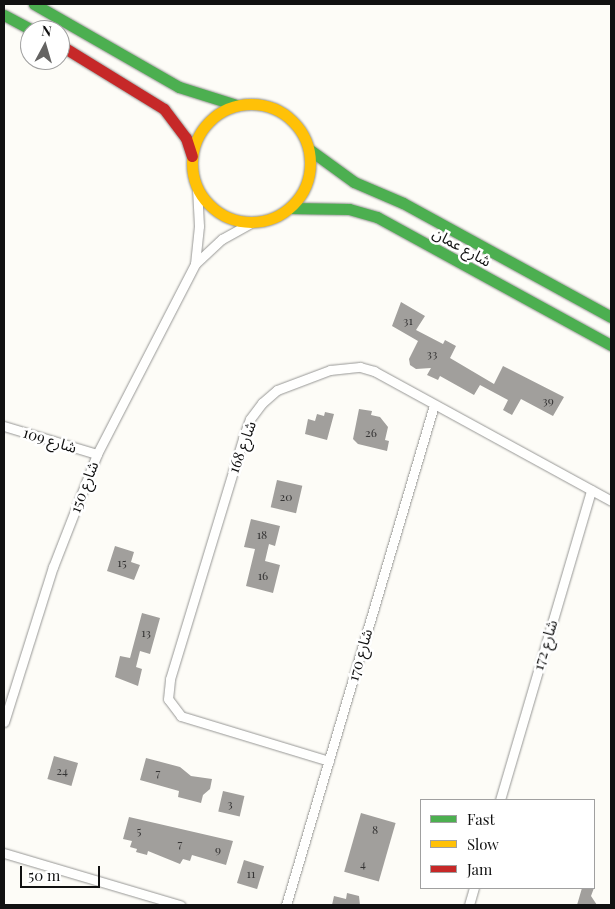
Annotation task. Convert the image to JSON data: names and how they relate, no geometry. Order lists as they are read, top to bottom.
{
  "streets": {
    "main road": ["شارع عمان"],
    "street": [
      "شارع 109",
      "شارع 168",
      "شارع 150",
      "شارع 172",
      "شارع 170"
    ]
  },
  "crossings": [
    ["شارع عمان", "شارع 150"],
    ["شارع 109", "شارع 150"],
    ["شارع 168", "شارع 172"],
    ["شارع 168", "شارع 170"]
  ],
  "house_numbers": [
    "31",
    "33",
    "39",
    "26",
    "20",
    "18",
    "15",
    "16",
    "13",
    "24",
    "7",
    "3",
    "8",
    "5",
    "7",
    "9",
    "4",
    "11"
  ],
  "legend": ["Fast", "Slow", "Jam"],
  "scale_bar": "50 m",
  "north": "top"
}
